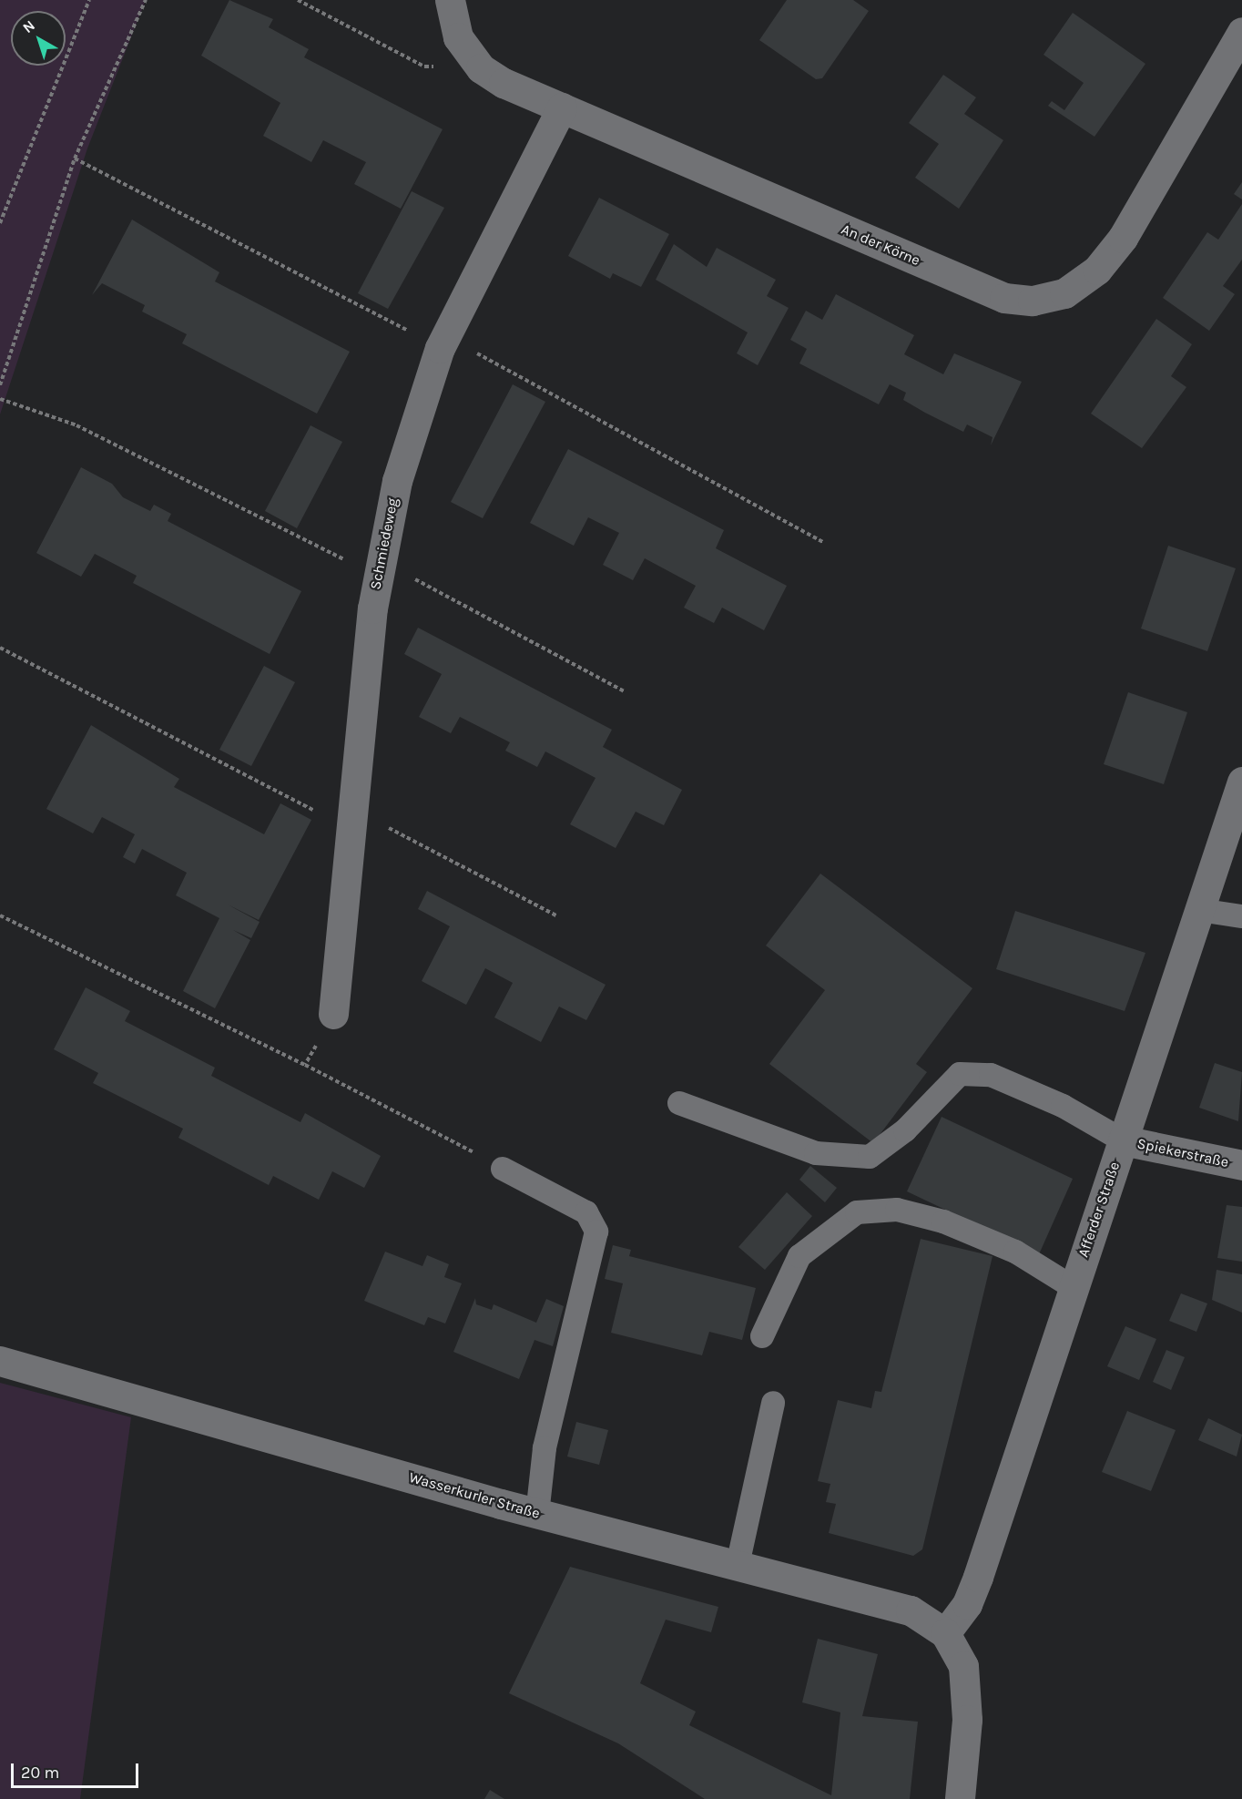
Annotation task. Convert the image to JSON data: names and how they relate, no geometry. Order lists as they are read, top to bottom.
{
  "streets": {
    "street": [
      "An der Körne",
      "Schmiedeweg",
      "Spiekerstraße",
      "Afferder Straße",
      "Wasserkurler Straße"
    ]
  },
  "crossings": [
    ["An der Körne", "Schmiedeweg"],
    ["Spiekerstraße", "Afferder Straße"],
    ["Afferder Straße", "Wasserkurler Straße"]
  ],
  "scale_bar": "20 m",
  "north": "top left"
}
